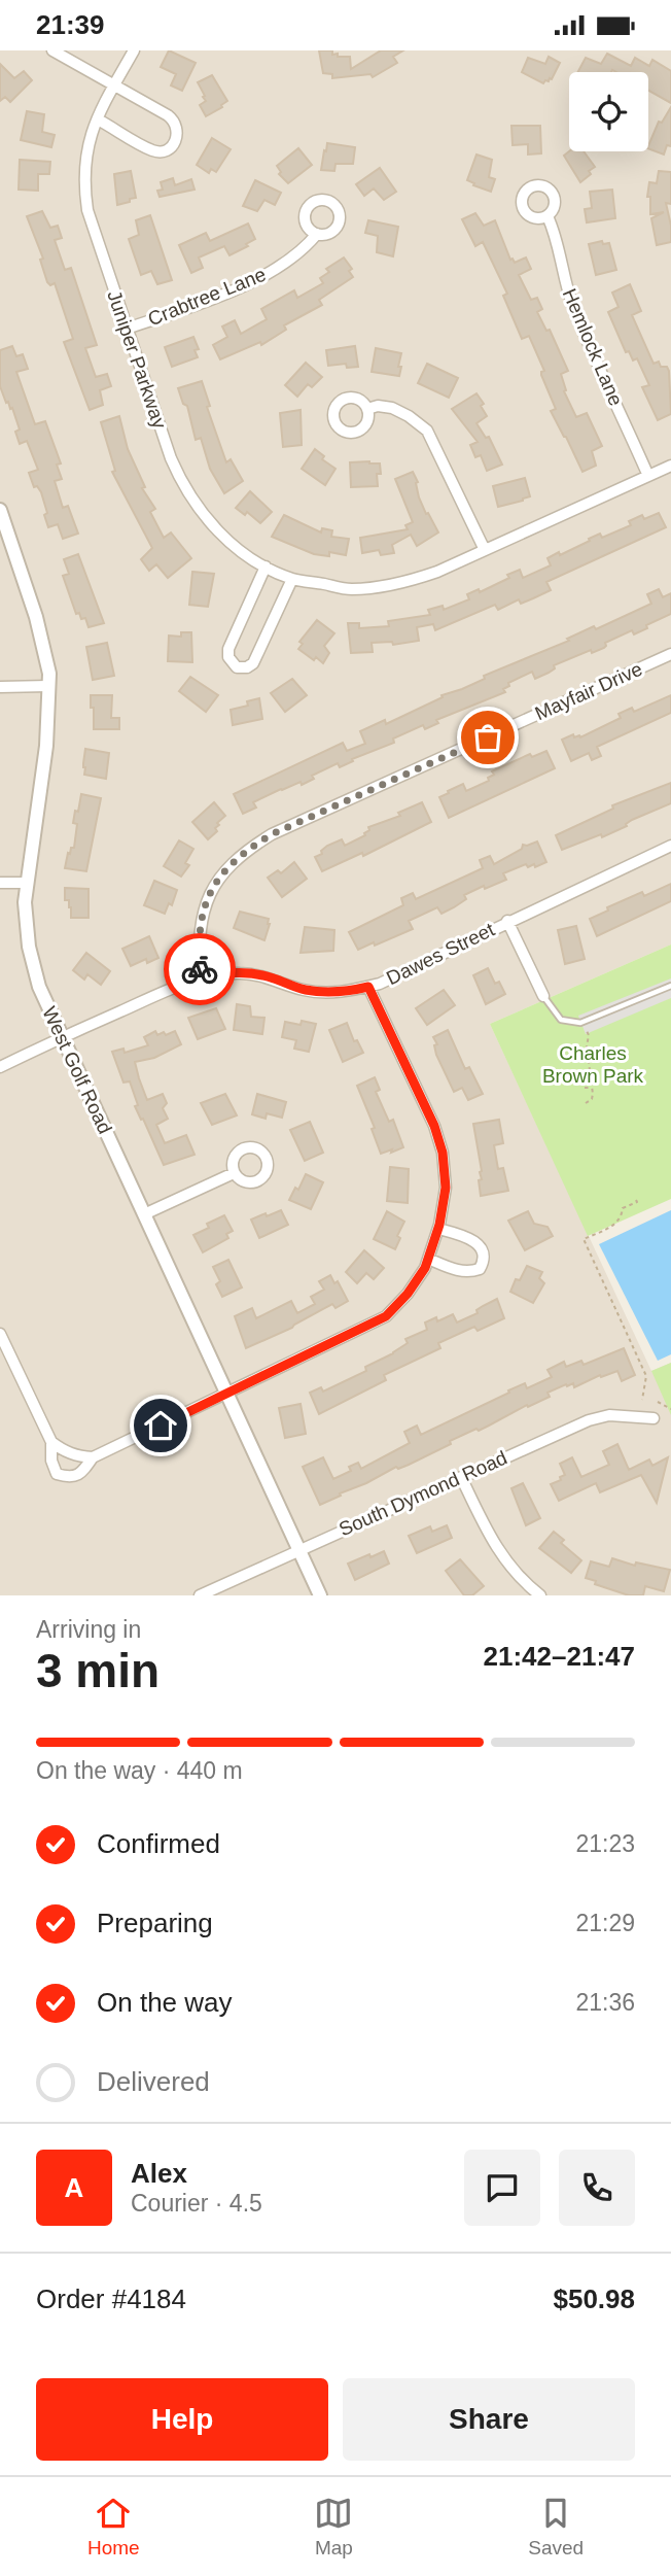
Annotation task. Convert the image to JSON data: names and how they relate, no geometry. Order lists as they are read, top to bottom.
{
  "streets": {
    "street": [
      "Crabtree Lane",
      "Hemlock Lane",
      "Juniper Parkway",
      "Mayfair Drive",
      "Dawes Street",
      "West Golf Road",
      "South Dymond Road"
    ]
  },
  "crossings": [
    ["Crabtree Lane", "Juniper Parkway"],
    ["Hemlock Lane", "Juniper Parkway"],
    ["Mayfair Drive", "Dawes Street"],
    ["Dawes Street", "West Golf Road"],
    ["West Golf Road", "South Dymond Road"]
  ],
  "parks": ["Charles Brown Park"],
  "page": {
    "status": "21:39",
    "heading": ["3 min", "Arriving in", "21:42–21:47"],
    "panel": [
      "Alex",
      "Courier · 4.5",
      "Order #4184",
      "$50.98"
    ],
    "bar": "On the way · 440 m",
    "list": [
      ["Confirmed", "21:23"],
      ["Preparing", "21:29"],
      ["On the way", "21:36"],
      "Delivered"
    ],
    "round": "A",
    "buttons": ["Help", "Share"],
    "tabs": ["Home", "Map", "Saved"]
  }
}
